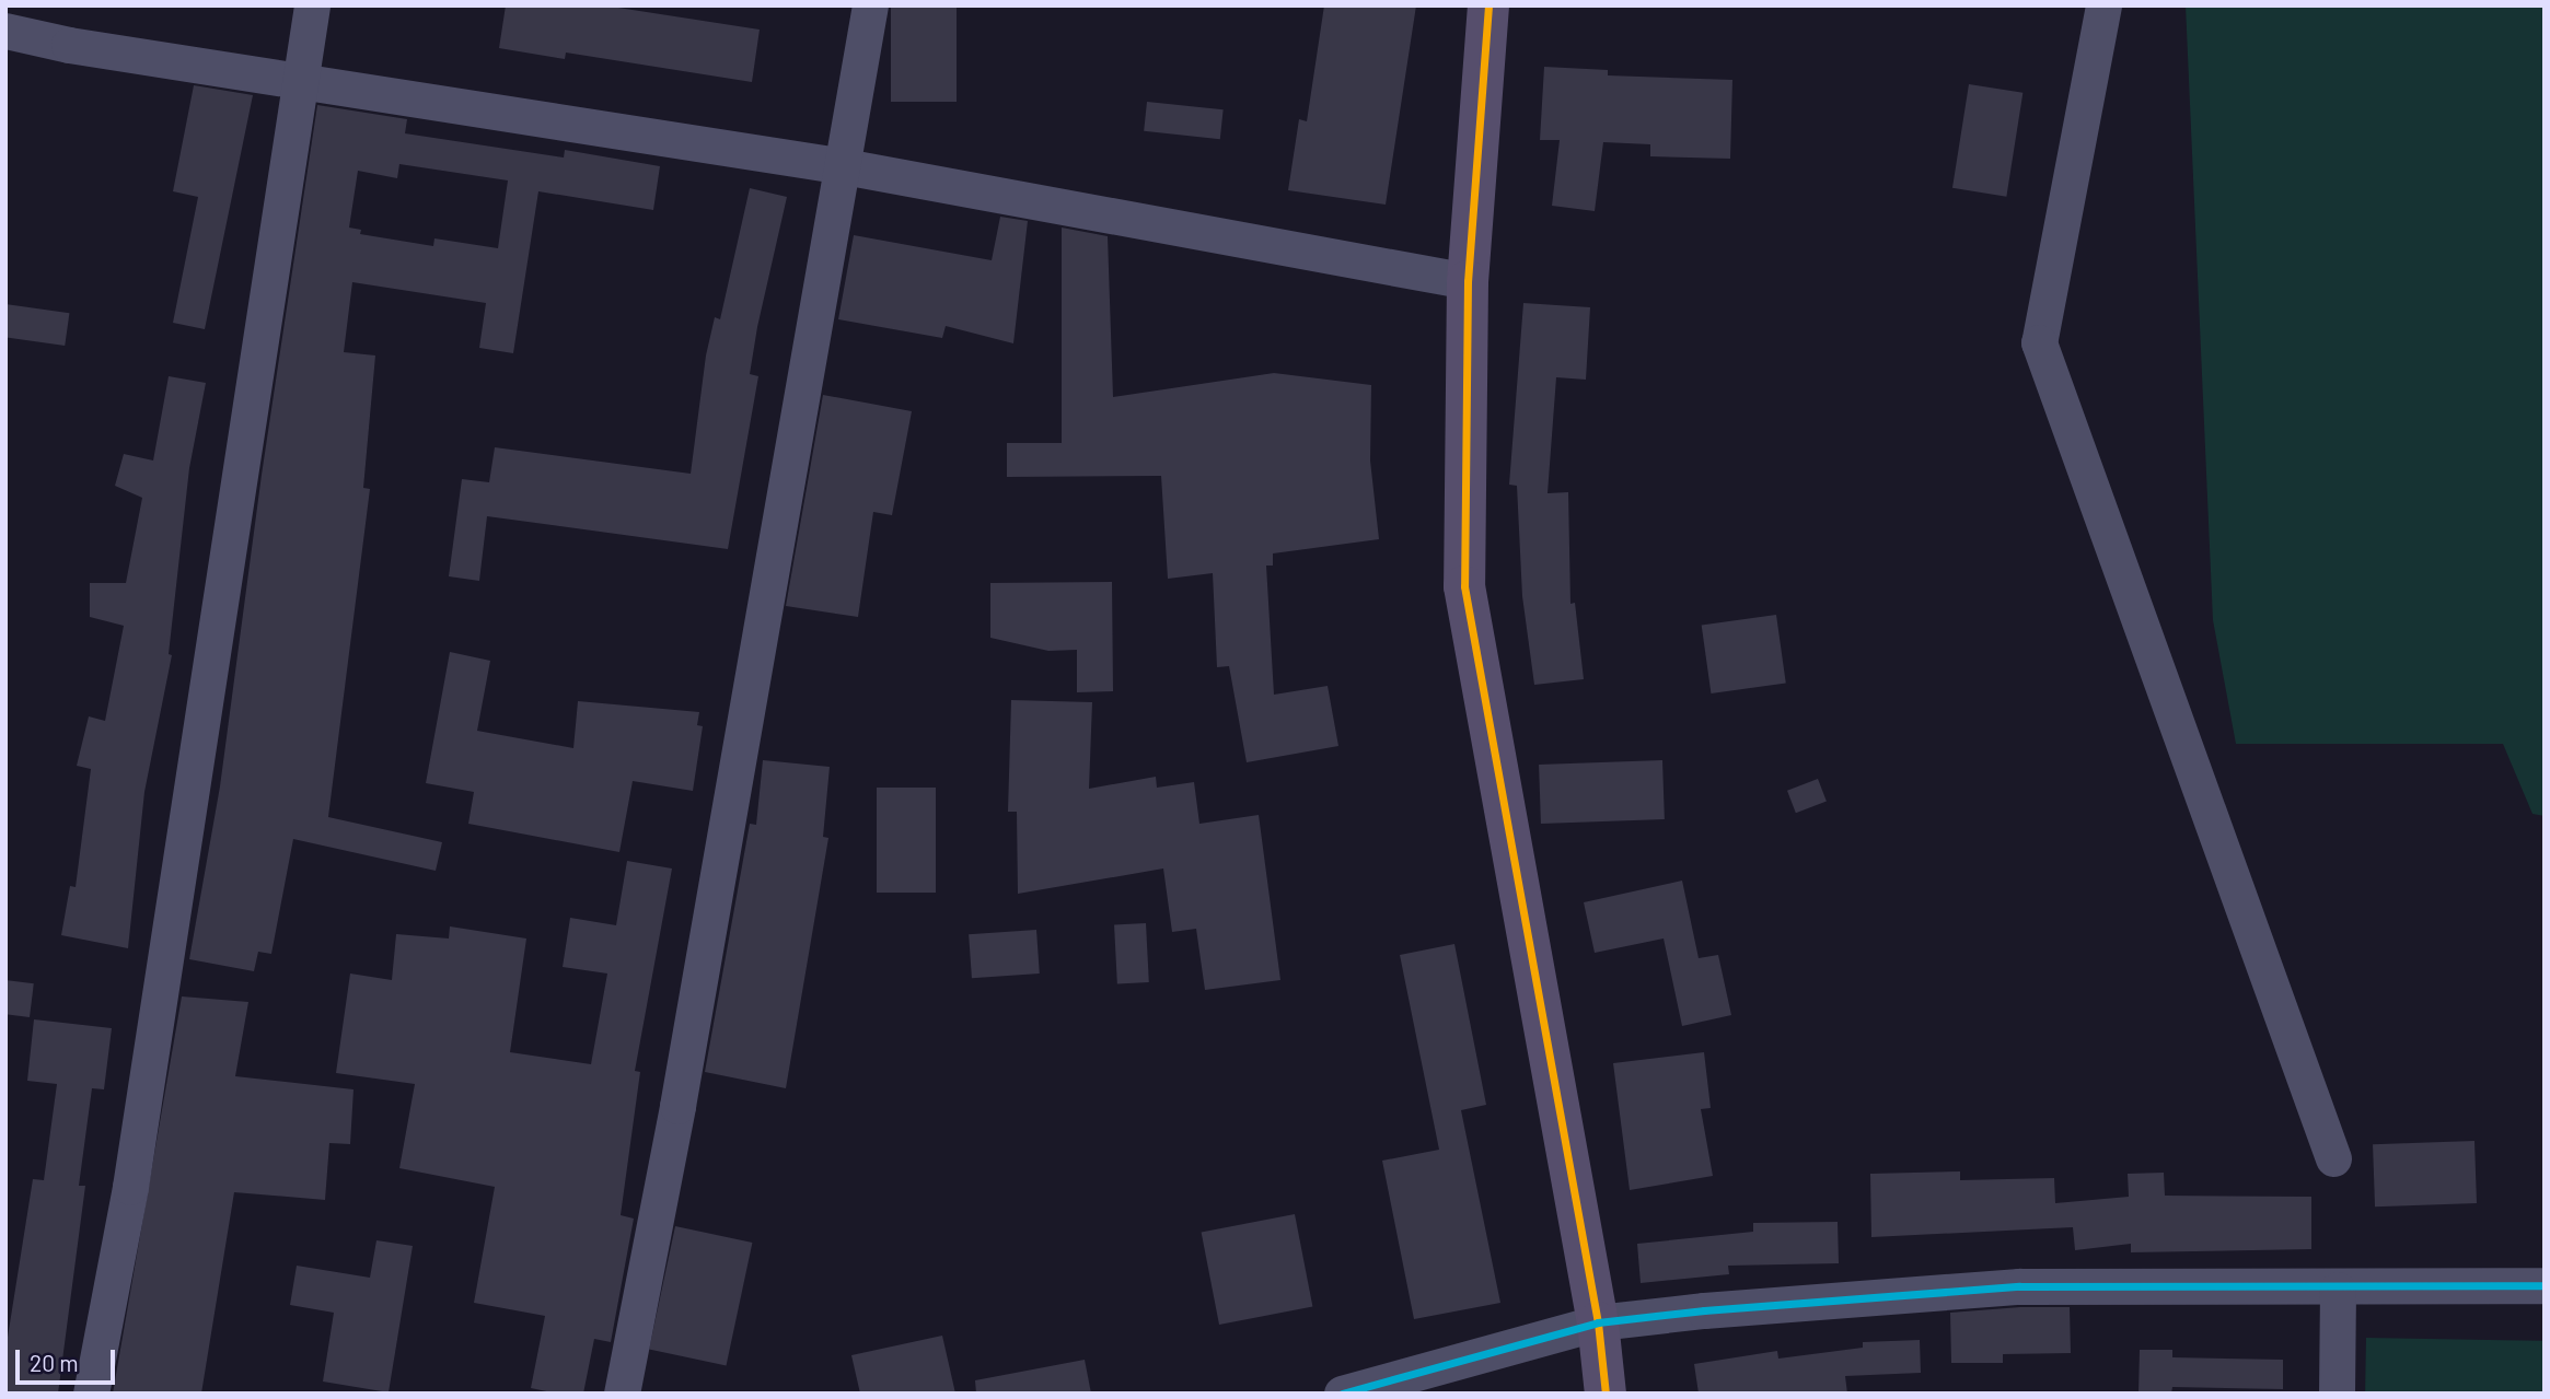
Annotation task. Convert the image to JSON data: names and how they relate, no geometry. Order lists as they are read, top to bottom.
{
  "scale_bar": "20 m"
}
